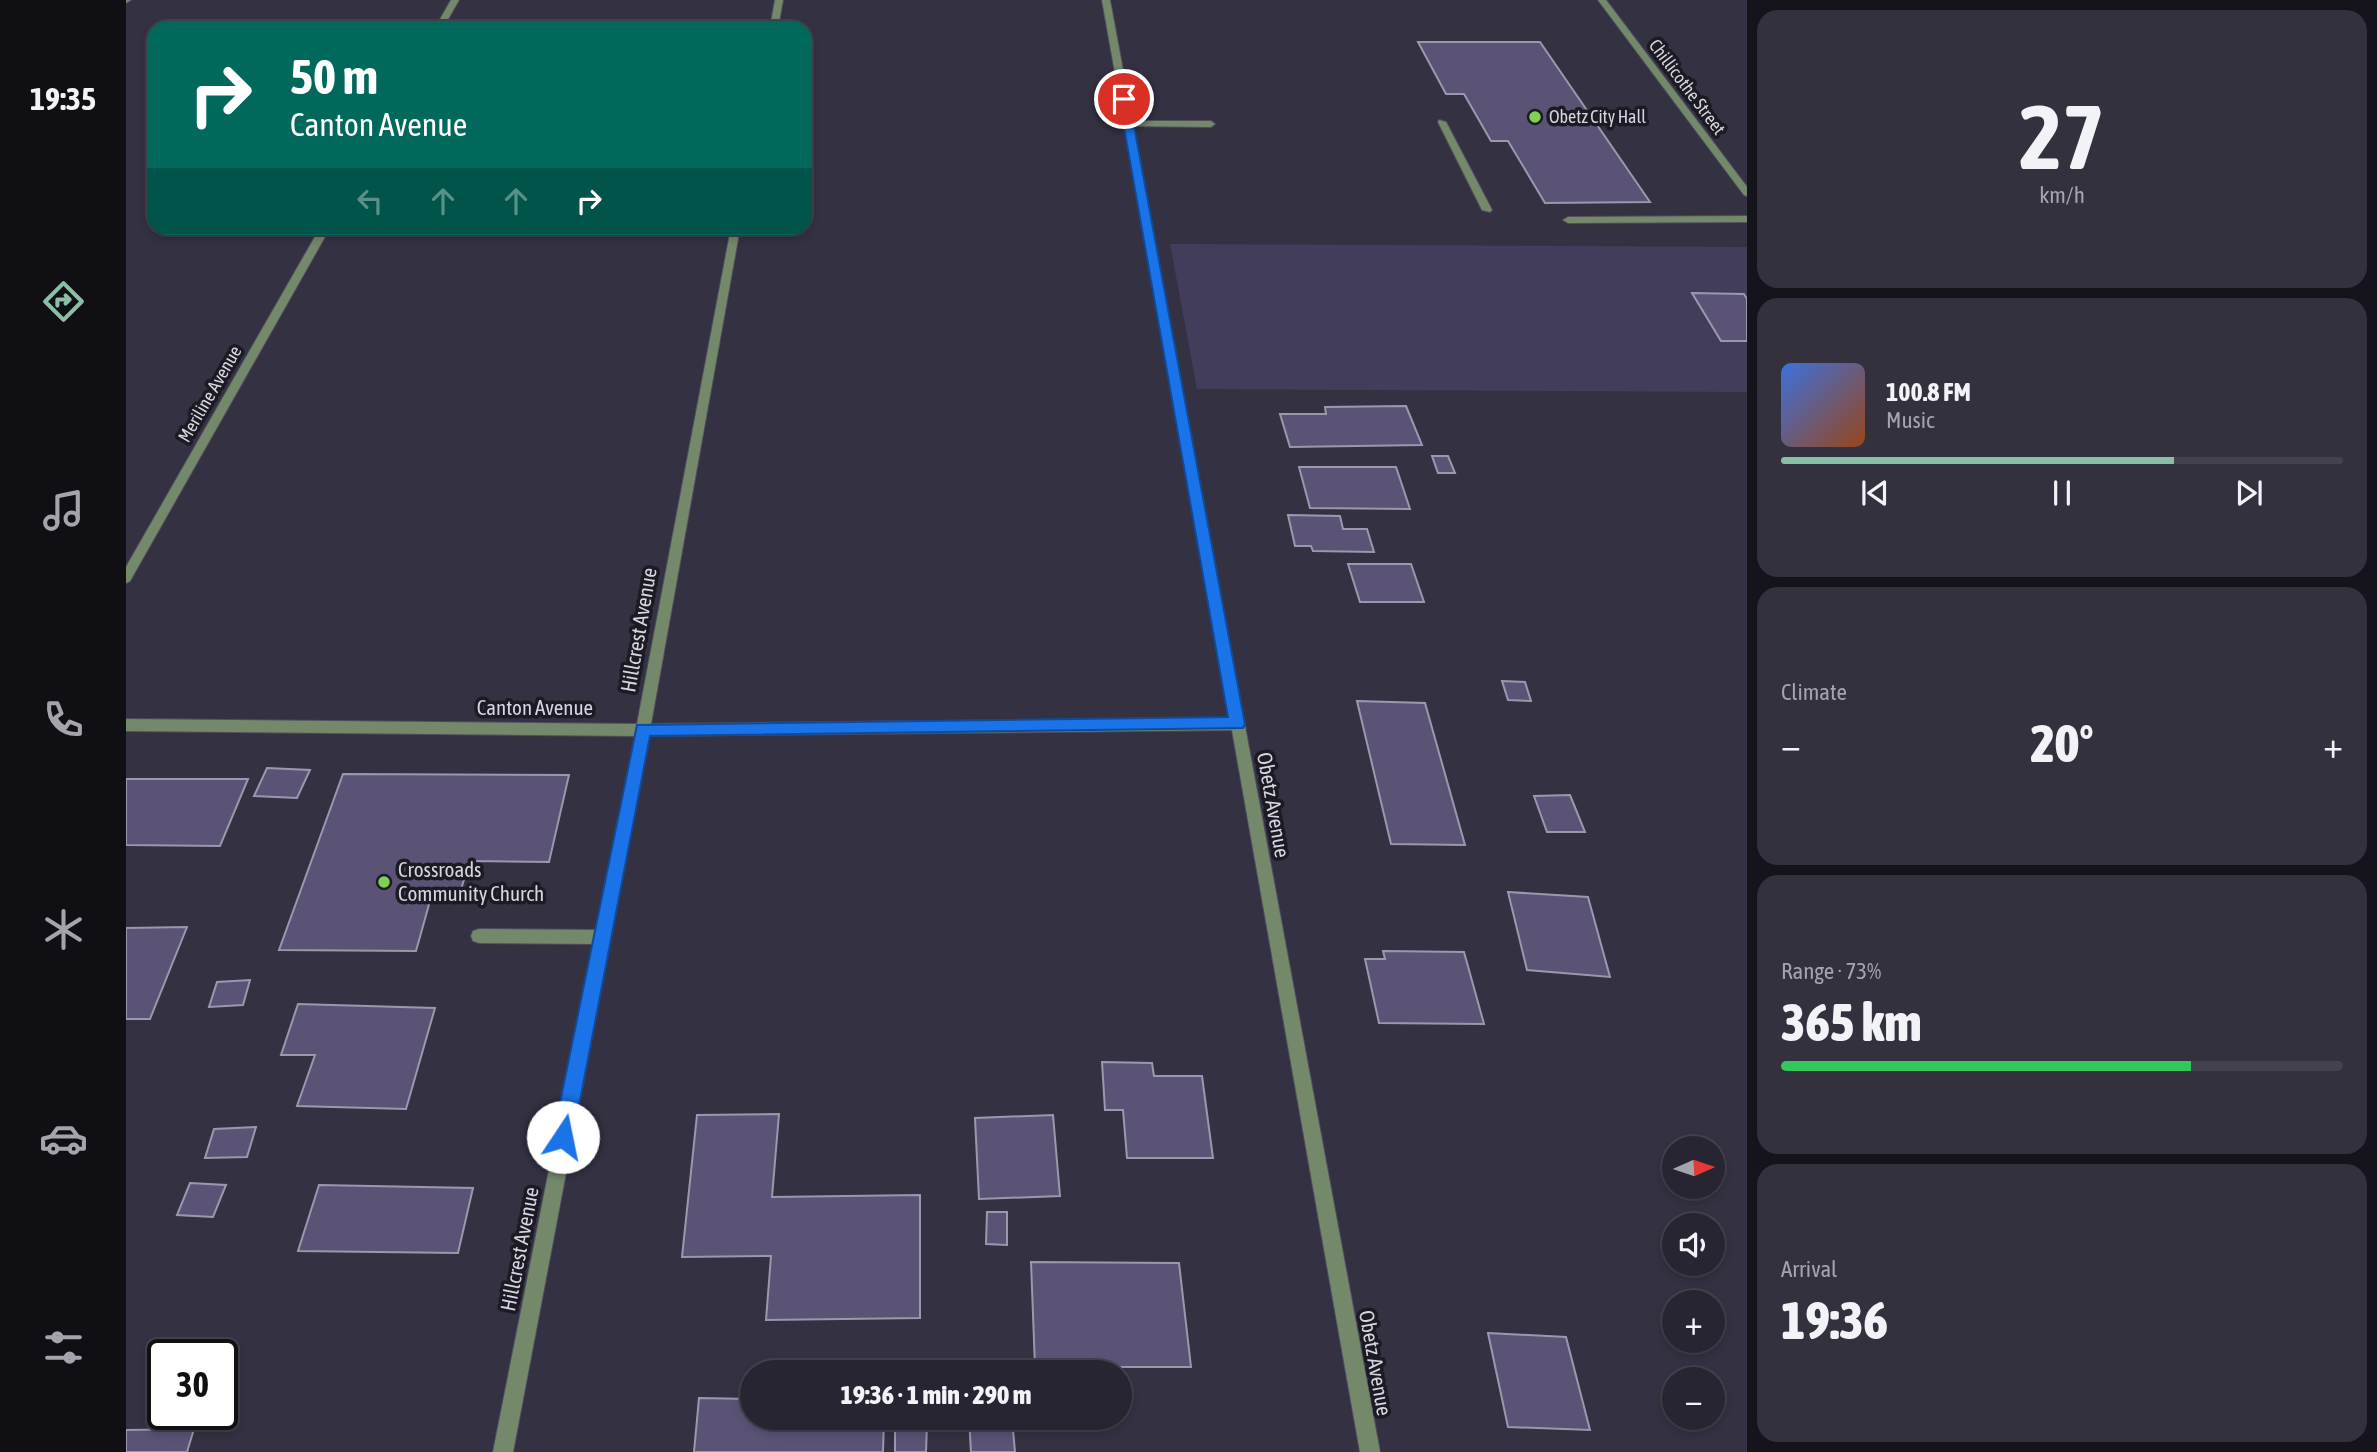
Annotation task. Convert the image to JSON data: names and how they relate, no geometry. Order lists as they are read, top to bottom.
{
  "streets": {
    "street": [
      "Chillicothe Street",
      "Meriline Avenue",
      "Hillcrest Avenue",
      "Canton Avenue",
      "Obetz Avenue"
    ]
  },
  "crossings": [
    ["Hillcrest Avenue", "Canton Avenue"],
    ["Canton Avenue", "Obetz Avenue"]
  ],
  "places": ["Obetz City Hall", "Crossroads Community Church"],
  "north": "right",
  "page": {
    "tabs": "19:35",
    "tile": [
      ["27", "km/h"],
      "Climate",
      ["Range · 73%", "365 km"],
      ["Arrival", "19:36"]
    ],
    "turn": ["50 m", "Canton Avenue"],
    "song": ["100.8 FM", "Music"],
    "heat": ["−", "20°", "+"],
    "map_buttons": ["+", "−"],
    "limit": "30",
    "trip": "19:36 · 1 min · 290 m"
  }
}
